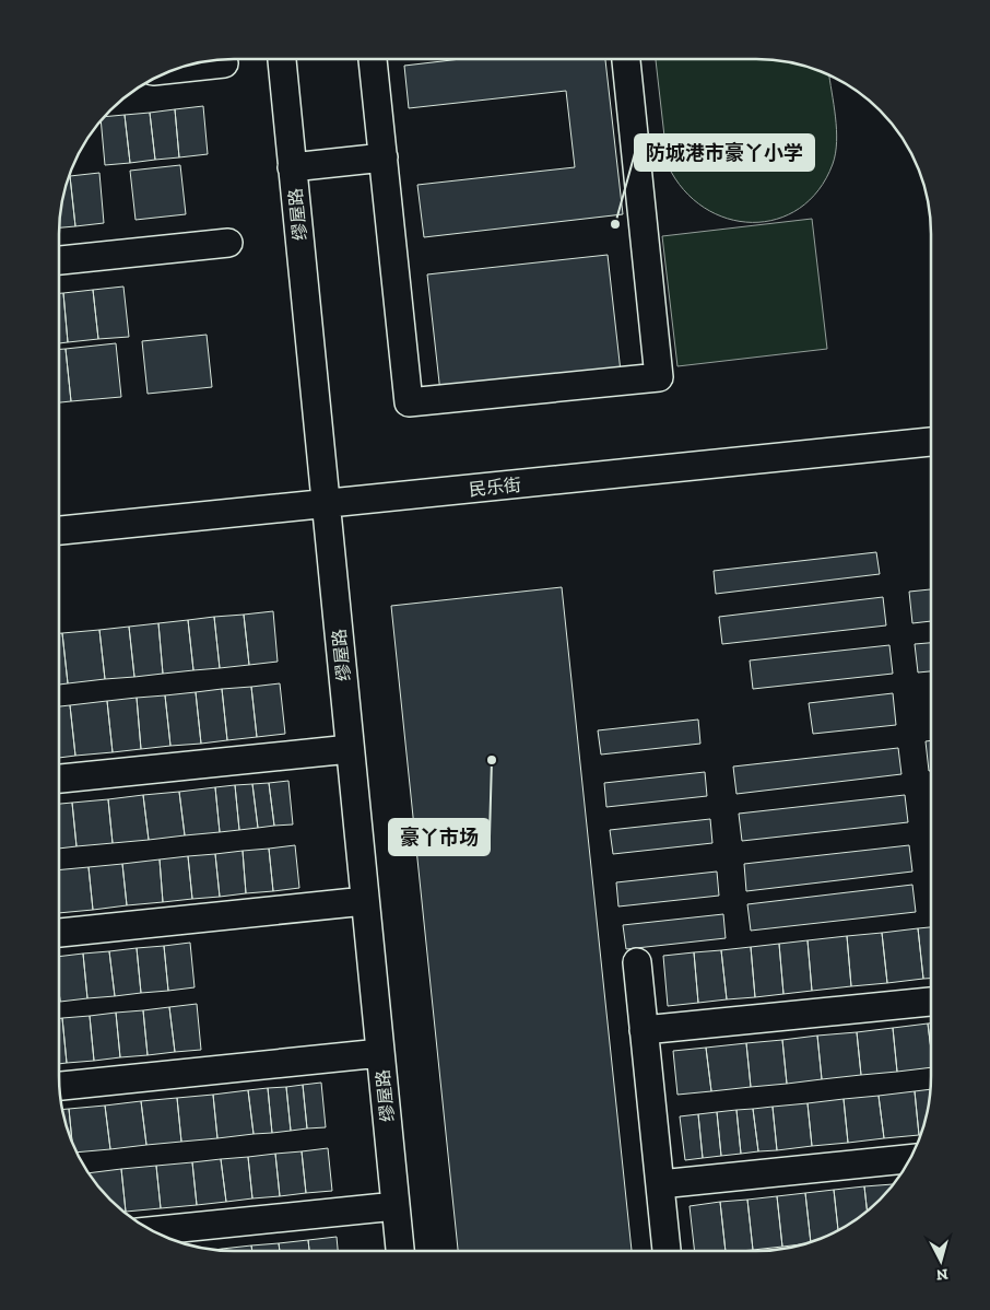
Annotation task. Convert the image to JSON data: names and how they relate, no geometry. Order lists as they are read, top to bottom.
{
  "streets": {
    "street": ["缪屋路", "民乐街"]
  },
  "crossings": [
    ["缪屋路", "民乐街"]
  ],
  "places": ["防城港市豪丫小学", "豪丫市场"],
  "north": "bottom"
}
